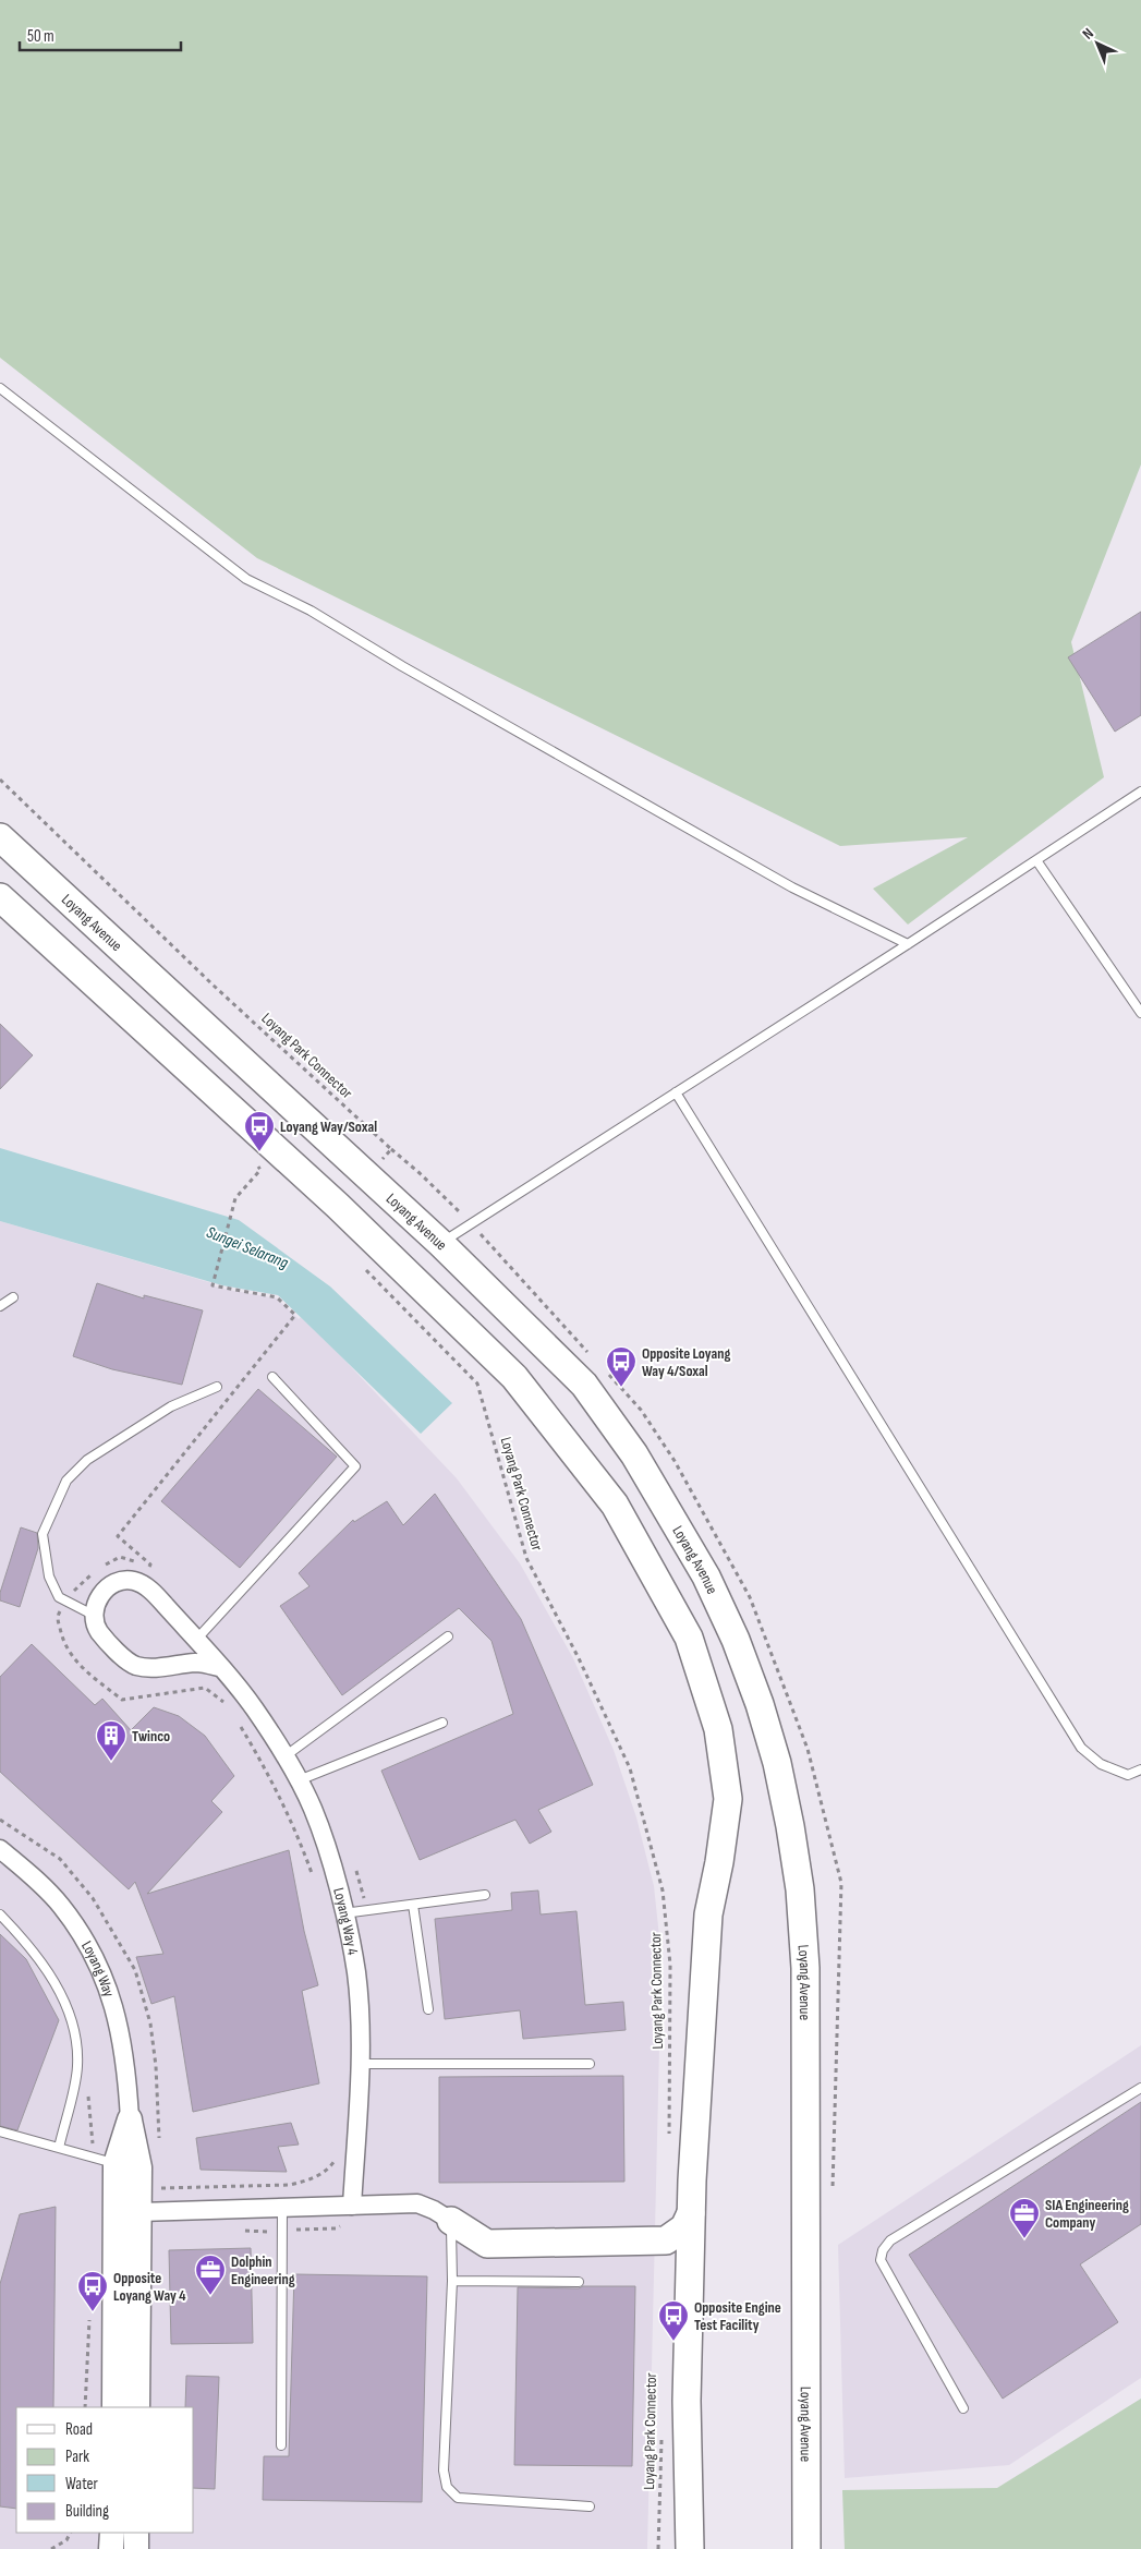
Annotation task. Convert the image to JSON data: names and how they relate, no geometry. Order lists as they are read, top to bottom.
{
  "streets": {
    "main road": ["Loyang Avenue"],
    "street": ["Loyang Way 4", "Loyang Way"],
    "path": ["Loyang Park Connector"]
  },
  "crossings": [
    ["Loyang Avenue", "Loyang Park Connector"]
  ],
  "water": ["Sungei Selarang"],
  "places": {
    "bus stop": [
      "Loyang Way/Soxal",
      "Opposite Loyang Way 4/Soxal",
      "Opposite Loyang Way 4",
      "Opposite Engine Test Facility"
    ],
    "building": ["Twinco"],
    "office": ["SIA Engineering Company", "Dolphin Engineering"]
  },
  "legend": [
    "Road",
    "Park",
    "Water",
    "Building"
  ],
  "scale_bar": "50 m",
  "north": "top left"
}
